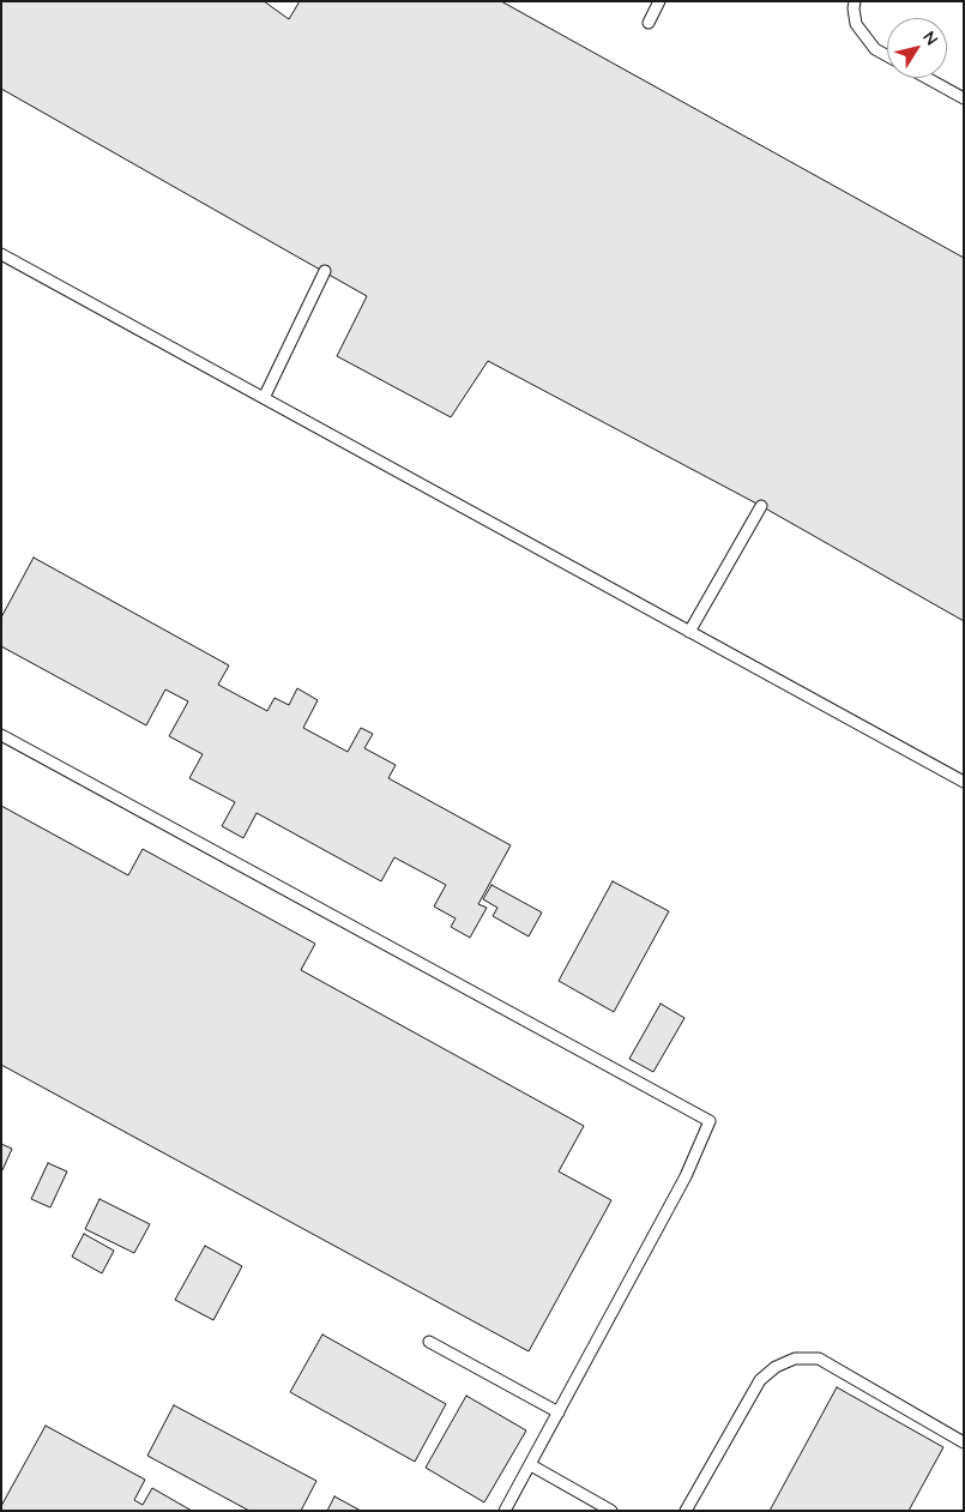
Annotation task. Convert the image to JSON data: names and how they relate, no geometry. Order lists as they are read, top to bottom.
{
  "north": "top right"
}
